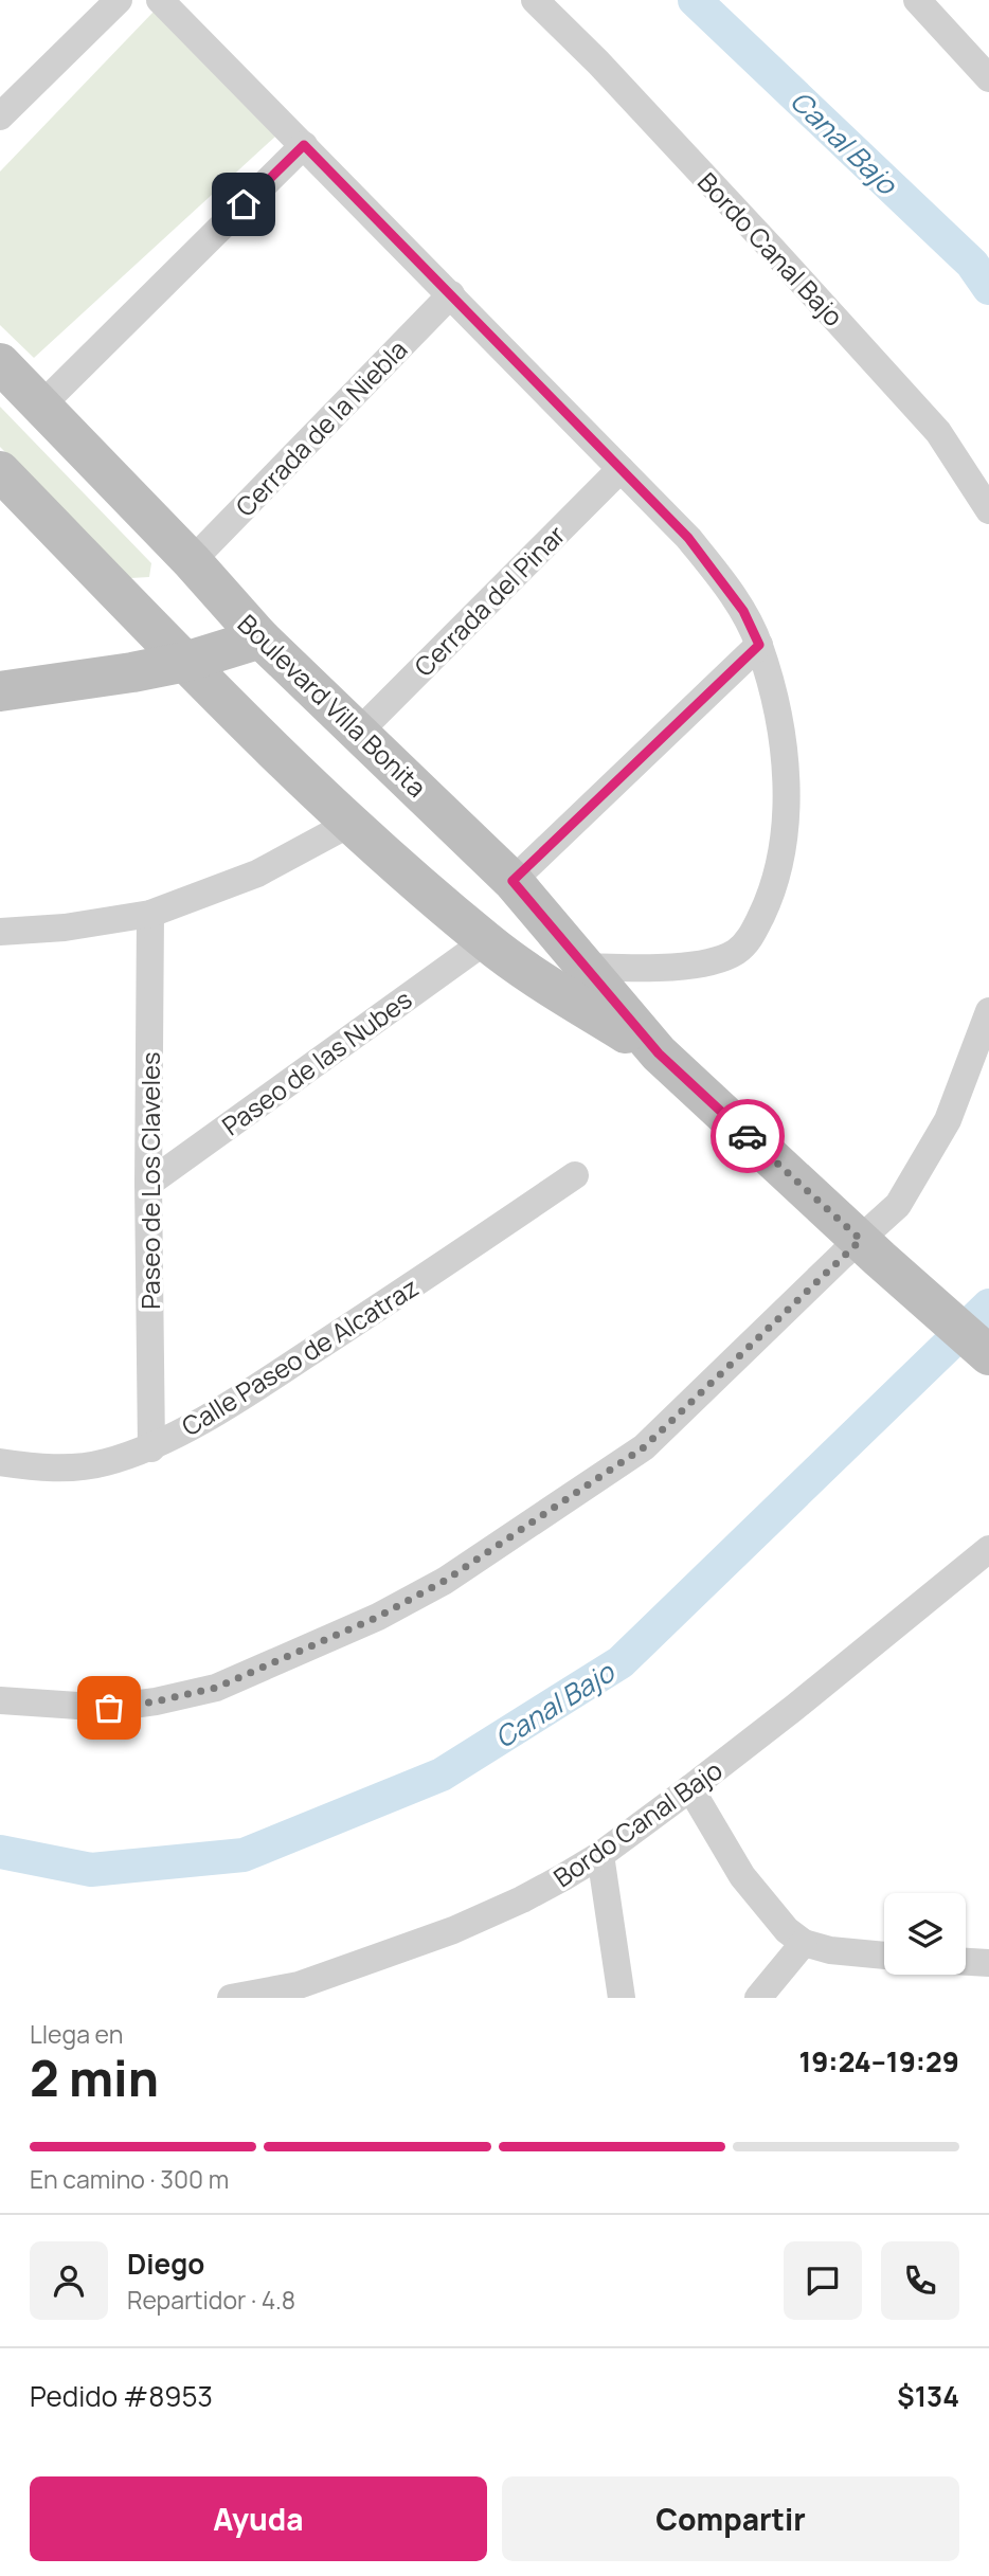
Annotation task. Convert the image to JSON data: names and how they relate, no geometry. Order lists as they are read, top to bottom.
{
  "streets": {
    "street": [
      "Bordo Canal Bajo",
      "Cerrada de la Niebla",
      "Cerrada del Pinar",
      "Boulevard Villa Bonita",
      "Paseo de las Nubes",
      "Paseo de Los Claveles",
      "Calle Paseo de Alcatraz"
    ]
  },
  "crossings": [
    ["Cerrada de la Niebla", "Boulevard Villa Bonita"],
    ["Cerrada del Pinar", "Boulevard Villa Bonita"],
    ["Boulevard Villa Bonita", "Paseo de las Nubes"],
    ["Paseo de las Nubes", "Paseo de Los Claveles"],
    ["Paseo de Los Claveles", "Calle Paseo de Alcatraz"]
  ],
  "water": ["Canal Bajo"],
  "page": {
    "heading": ["2 min", "Llega en", "19:24–19:29"],
    "panel": [
      "Diego",
      "Repartidor · 4.8",
      "Pedido #8953",
      "$134"
    ],
    "bar": "En camino · 300 m",
    "buttons": ["Ayuda", "Compartir"]
  }
}
